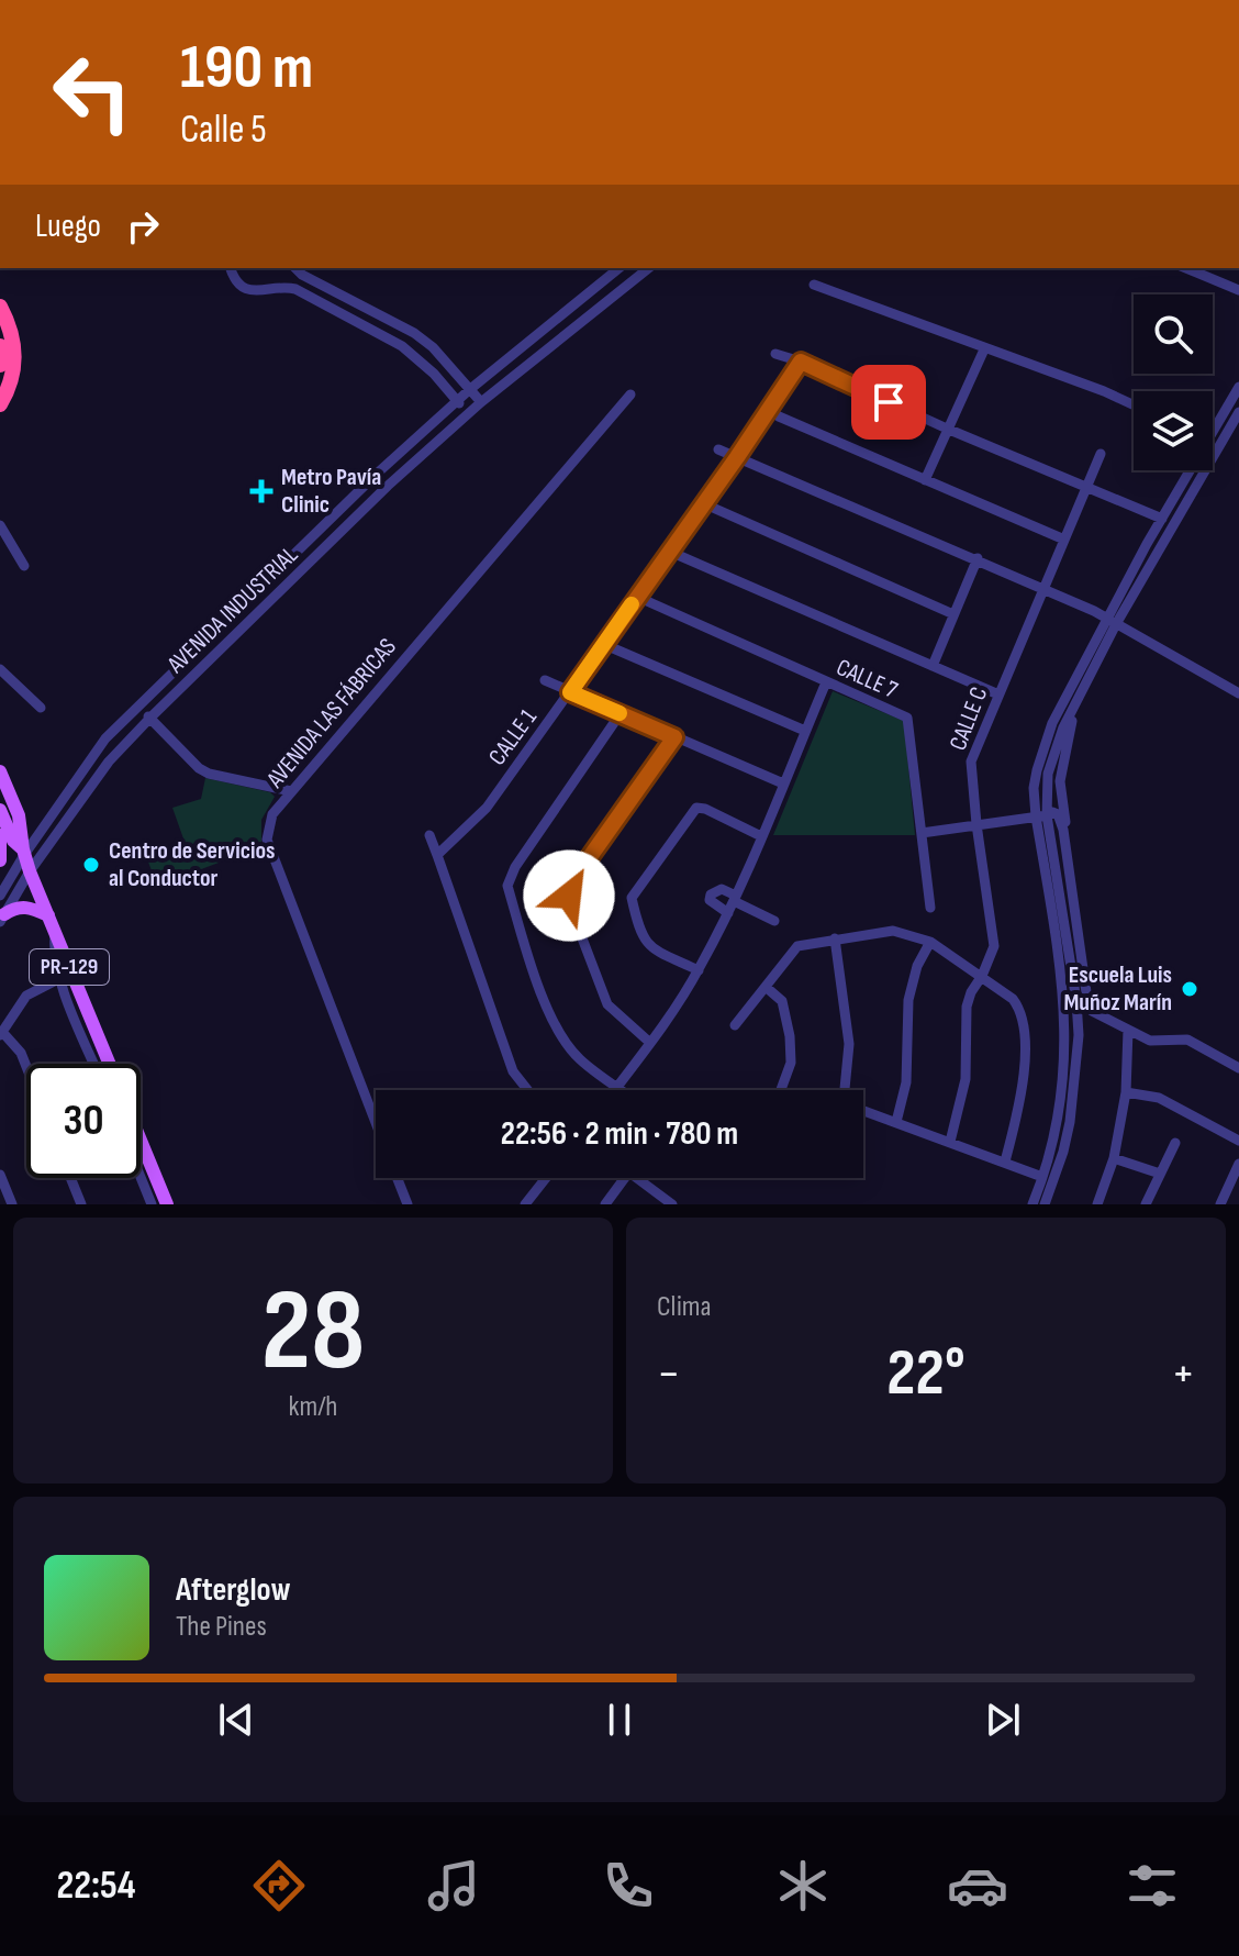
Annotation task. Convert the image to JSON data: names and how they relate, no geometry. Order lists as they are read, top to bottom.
{
  "streets": {
    "main road": ["PR-129"],
    "street": [
      "AVENIDA INDUSTRIAL",
      "CALLE 7",
      "AVENIDA LAS FÁBRICAS",
      "CALLE C",
      "CALLE 1"
    ]
  },
  "crossings": [
    ["AVENIDA INDUSTRIAL", "PR-129"],
    ["CALLE 7", "CALLE 1"]
  ],
  "places": {
    "health": ["Metro Pavía Clinic"],
    "other": ["Centro de Servicios al Conductor", "Escuela Luis Muñoz Marín"]
  },
  "page": {
    "turn": ["190 m", "Calle 5"],
    "then": "Luego",
    "limit": "30",
    "trip": "22:56 · 2 min · 780 m",
    "tile": [
      ["28", "km/h"],
      "Clima"
    ],
    "heat": ["−", "22°", "+"],
    "song": ["Afterglow", "The Pines"],
    "tabs": "22:54"
  }
}
